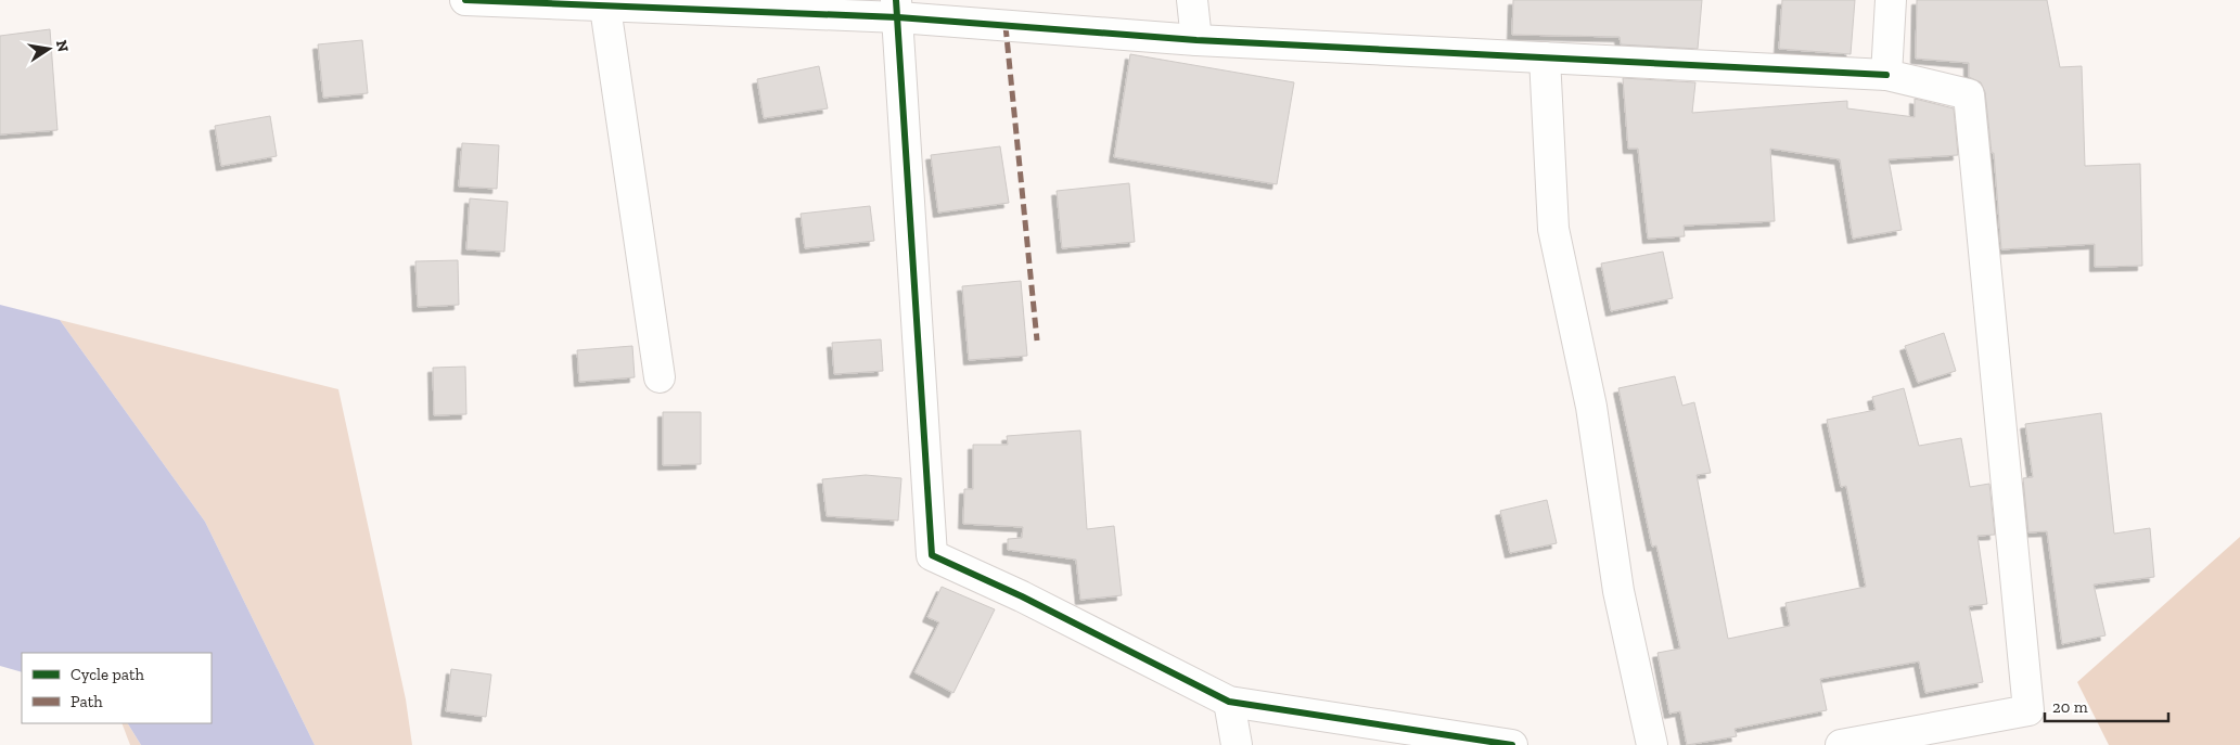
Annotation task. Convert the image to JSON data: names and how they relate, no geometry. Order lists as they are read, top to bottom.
{
  "legend": ["Cycle path", "Path"],
  "scale_bar": "20 m",
  "north": "right"
}
